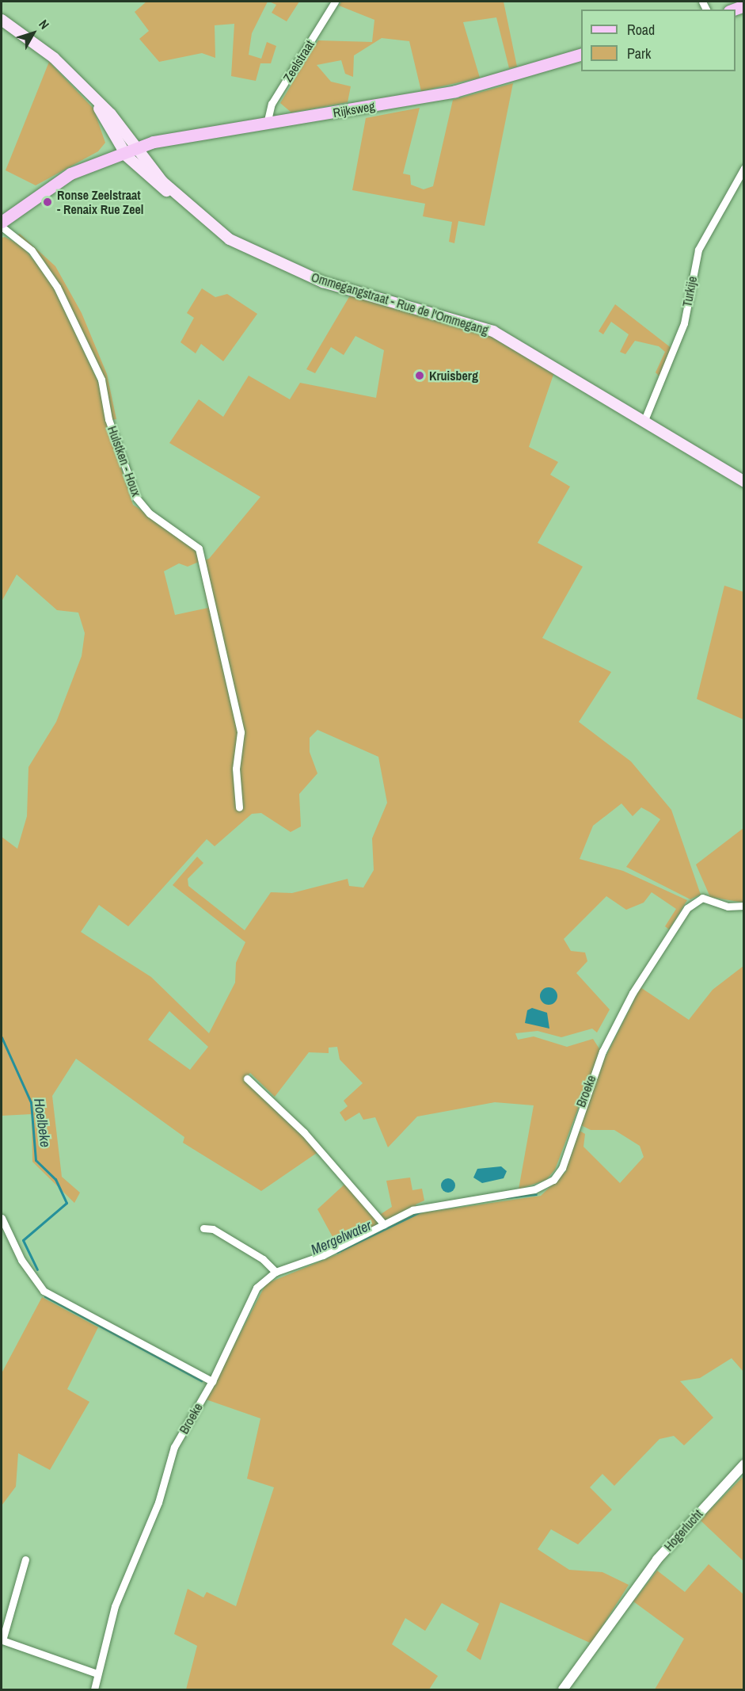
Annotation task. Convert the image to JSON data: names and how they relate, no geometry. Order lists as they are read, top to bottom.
{
  "streets": {
    "main road": ["Rijksweg", "Ommegangstraat - Rue de l'Ommegang"],
    "street": [
      "Zeelstraat",
      "Turkije",
      "Hulstken - Houx",
      "Broeke",
      "Hogerlucht"
    ]
  },
  "crossings": [
    ["Zeelstraat", "Rijksweg"],
    ["Rijksweg", "Ommegangstraat - Rue de l'Ommegang"],
    ["Turkije", "Ommegangstraat - Rue de l'Ommegang"]
  ],
  "water": ["Hoelbeke", "Mergelwater"],
  "places": ["Ronse Zeelstraat - Renaix Rue Zeel", "Kruisberg"],
  "legend": ["Road", "Park"],
  "north": "top right"
}
